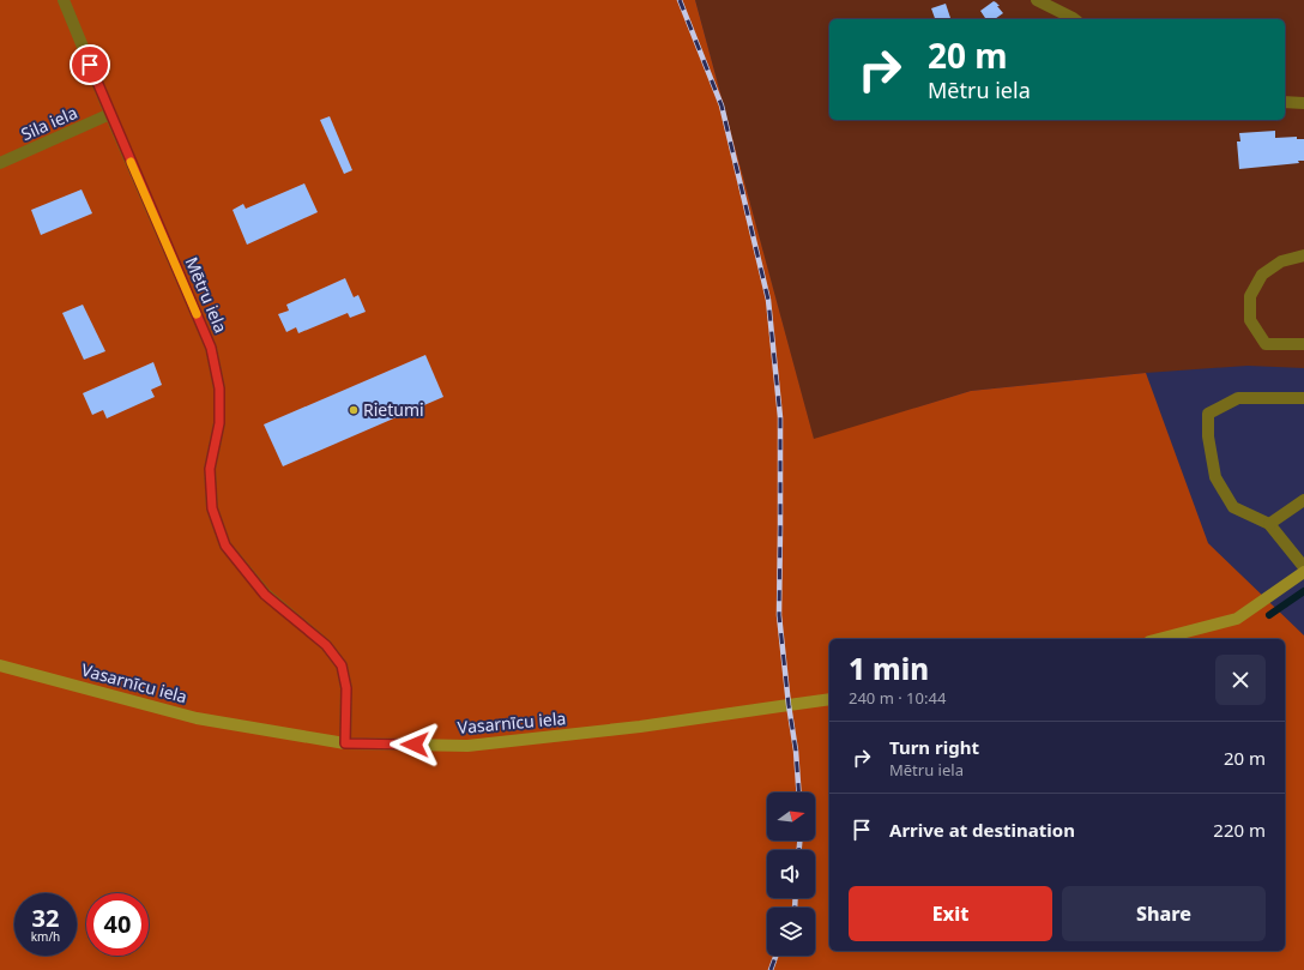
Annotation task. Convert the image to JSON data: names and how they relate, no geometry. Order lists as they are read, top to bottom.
{
  "streets": {
    "street": ["Sila iela", "Mētru iela", "Vasarnīcu iela"]
  },
  "crossings": [
    ["Sila iela", "Mētru iela"],
    ["Mētru iela", "Vasarnīcu iela"]
  ],
  "places": ["Rietumi"],
  "north": "right",
  "page": {
    "turn": ["20 m", "Mētru iela"],
    "heading": ["1 min", "240 m · 10:44"],
    "list": [
      {
        "name": "Turn right",
        "note": "Mētru iela",
        "value": "20 m"
      },
      {
        "name": "Arrive at destination",
        "value": "220 m"
      }
    ],
    "buttons": ["Exit", "Share"],
    "speed": "32 km/h",
    "limit": "40"
  }
}
